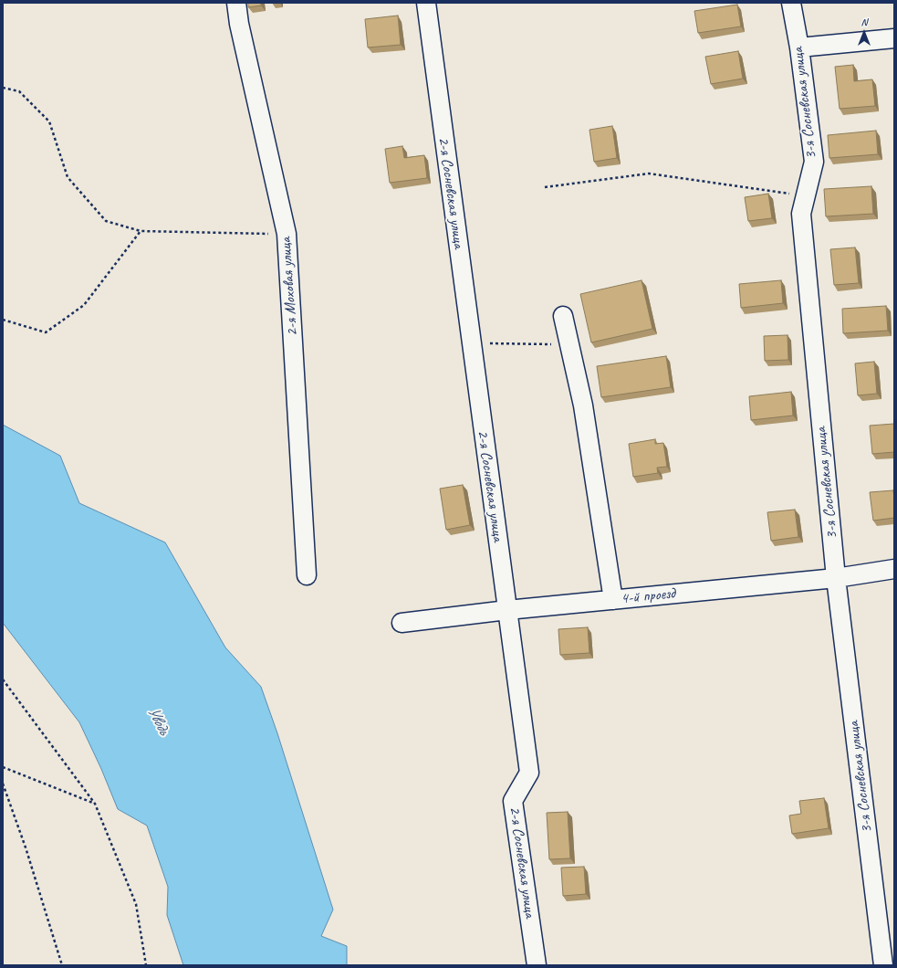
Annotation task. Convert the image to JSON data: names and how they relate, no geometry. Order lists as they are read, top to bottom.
{
  "streets": {
    "street": [
      "3-я Сосневская улица",
      "2-я Сосневская улица",
      "2-я Моховая улица",
      "4-й проезд"
    ]
  },
  "crossings": [
    ["3-я Сосневская улица", "4-й проезд"],
    ["2-я Сосневская улица", "4-й проезд"]
  ],
  "water": ["Уводь"],
  "north": "top"
}
